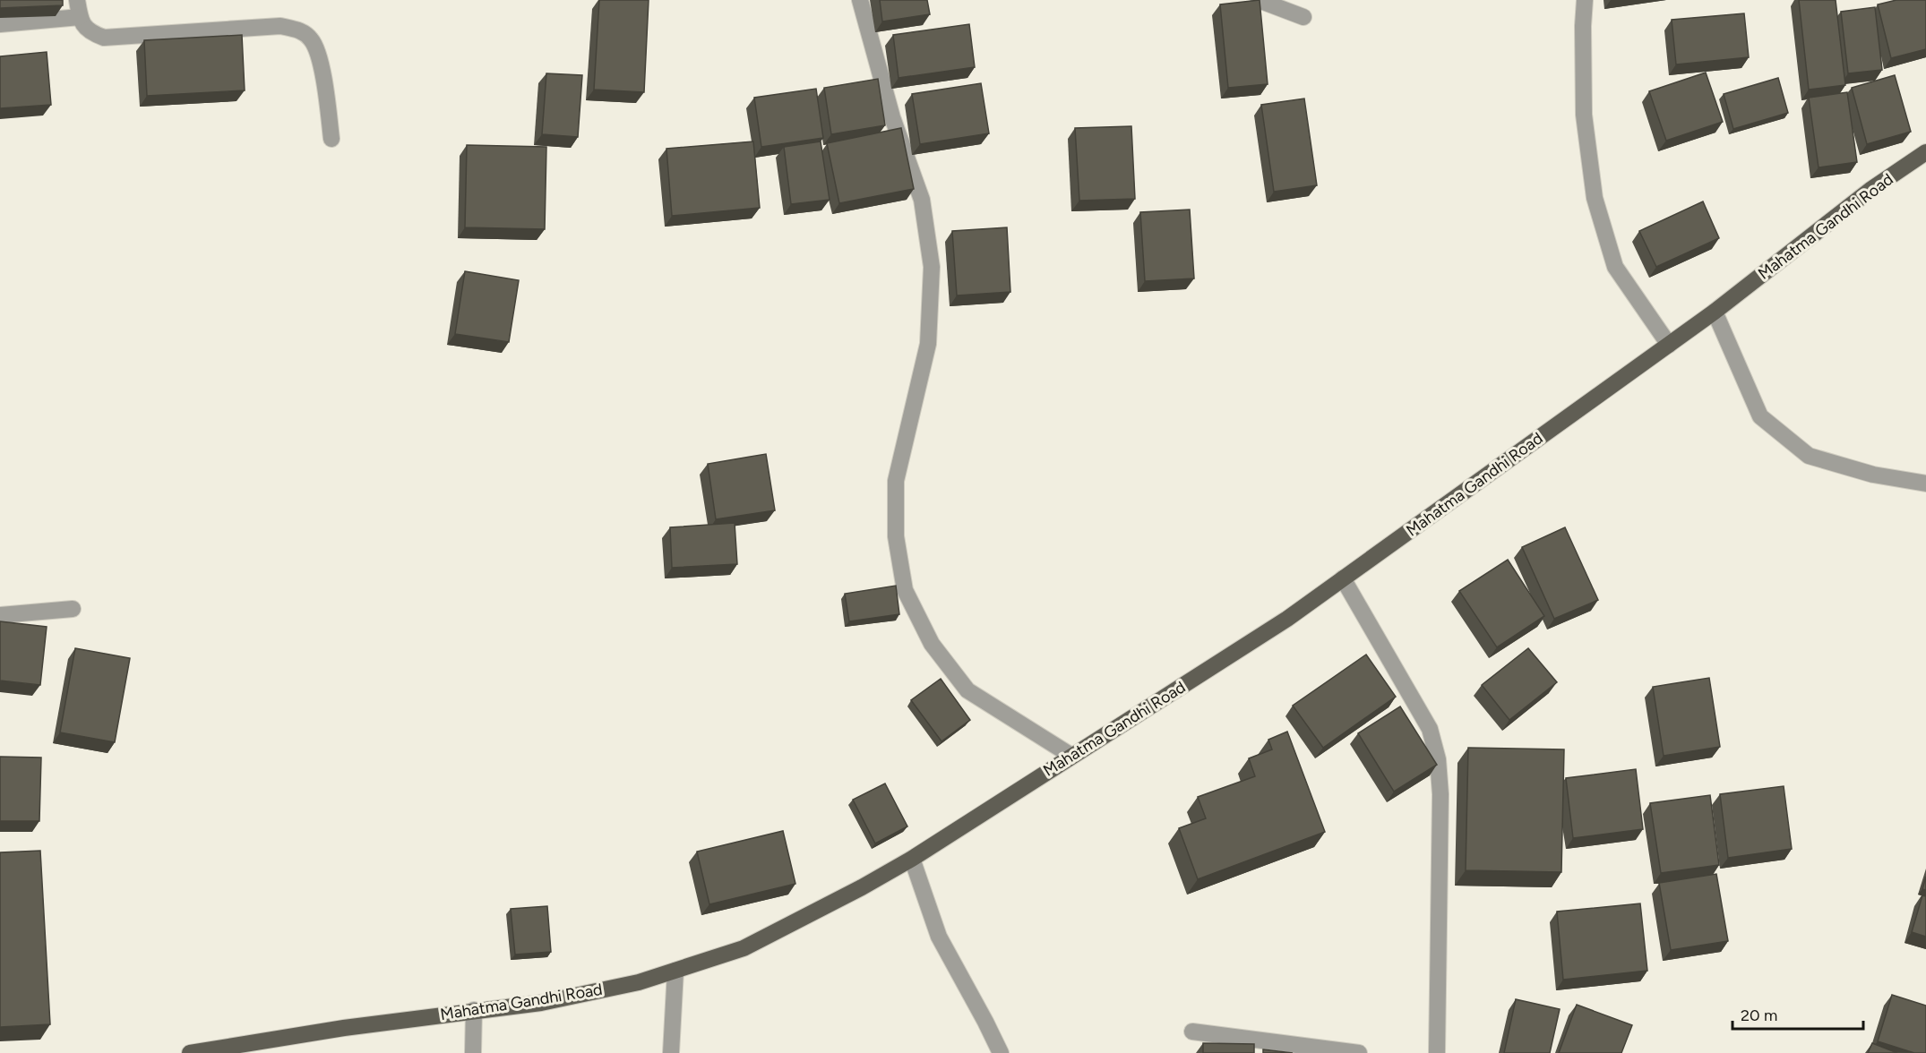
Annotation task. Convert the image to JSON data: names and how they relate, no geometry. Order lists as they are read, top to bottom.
{
  "streets": {
    "main road": ["Mahatma Gandhi Road"]
  },
  "scale_bar": "20 m"
}
